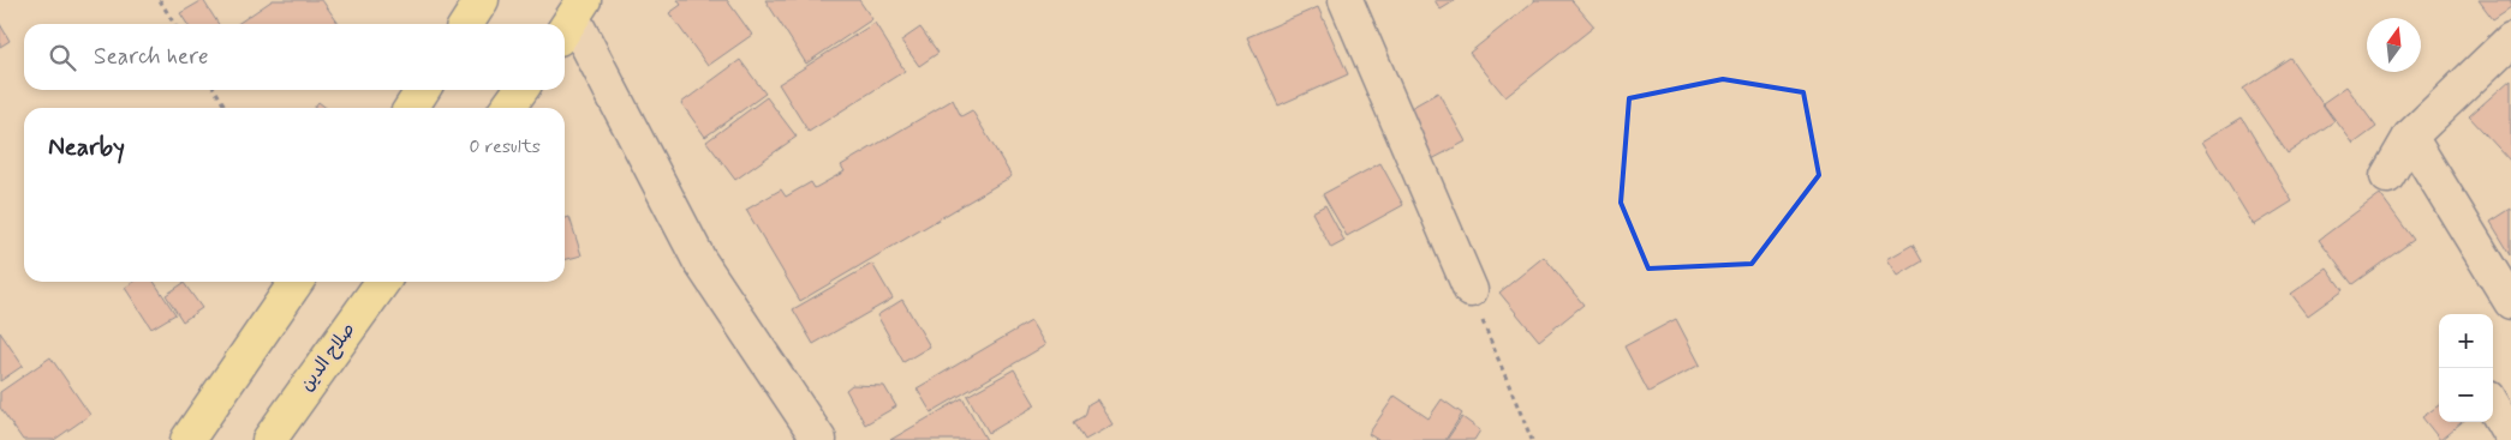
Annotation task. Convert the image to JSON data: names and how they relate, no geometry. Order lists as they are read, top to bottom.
{
  "streets": {
    "highway": ["صلاح الدين"]
  },
  "north": "top",
  "page": {
    "search": "Search here",
    "heading": ["Nearby", "0 results"],
    "map_buttons": ["+", "−"]
  }
}
